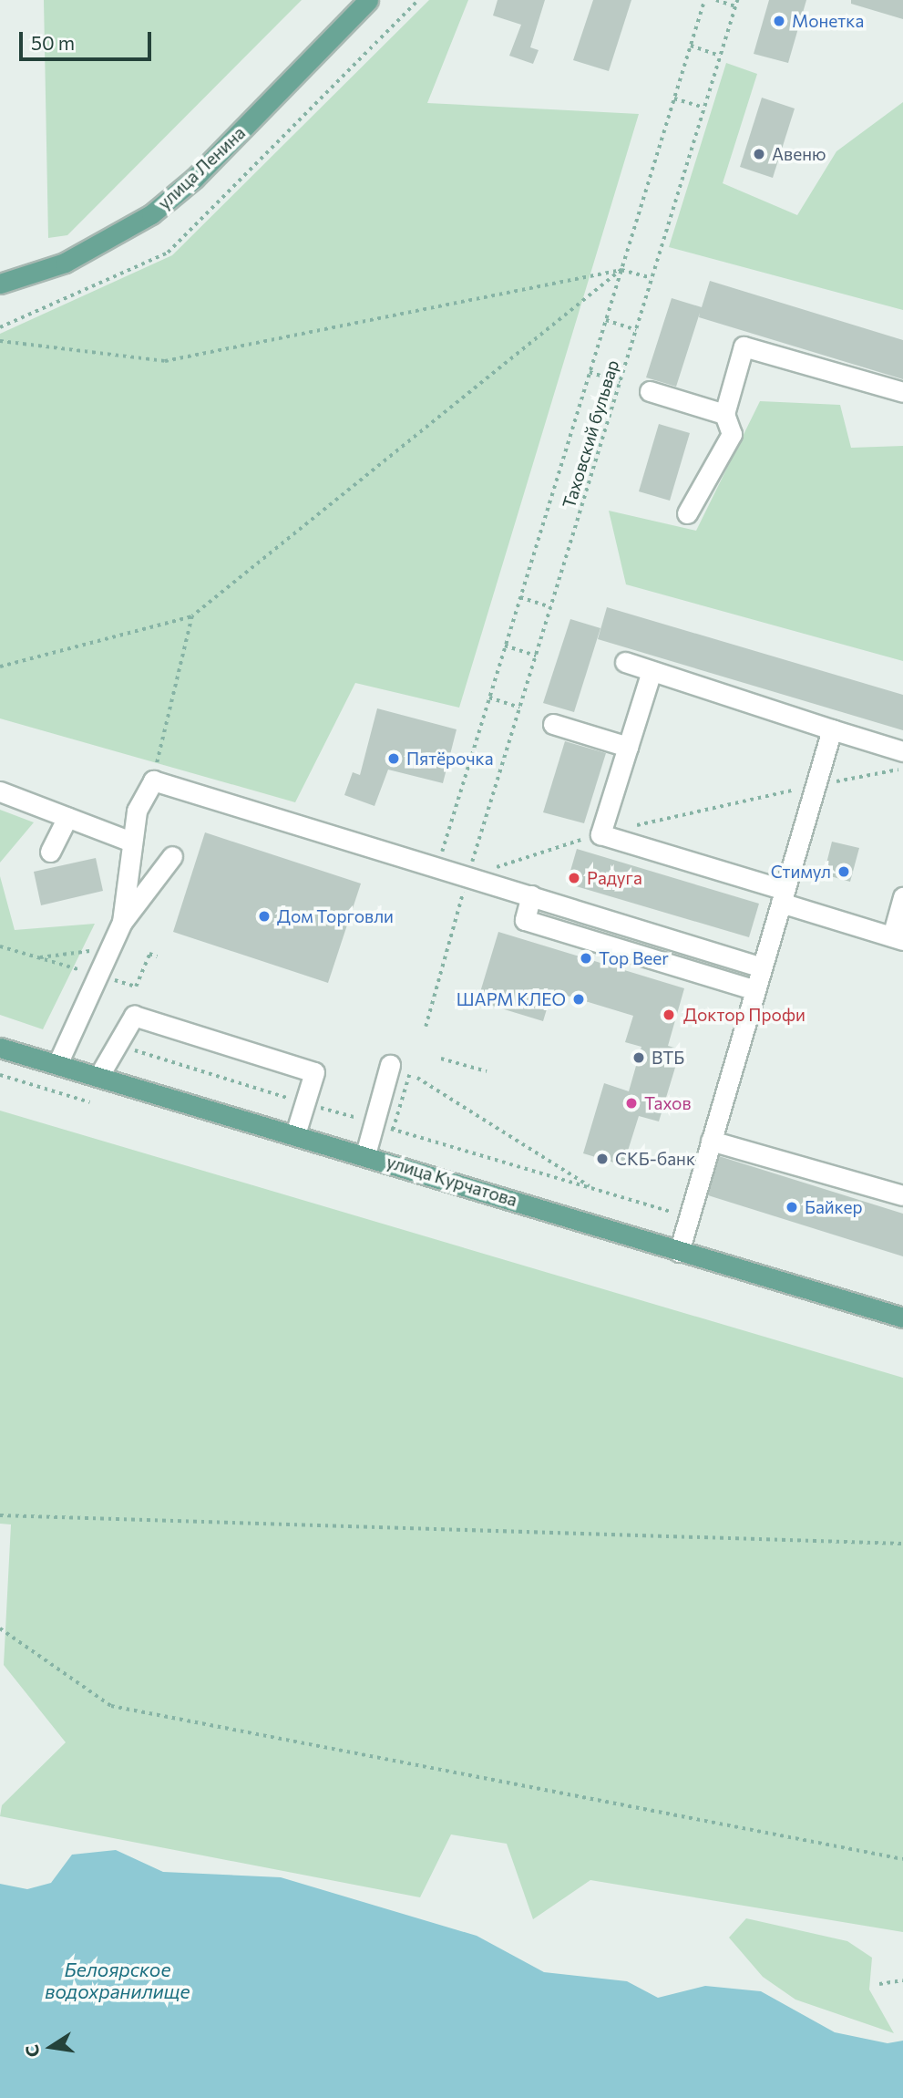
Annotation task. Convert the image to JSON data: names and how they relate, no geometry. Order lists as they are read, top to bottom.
{
  "streets": {
    "main road": ["улица Ленина", "улица Курчатова"],
    "path": ["Таховский бульвар"]
  },
  "water": ["Белоярское водохранилище"],
  "places": [
    "Монетка",
    "Авеню",
    "Пятёрочка",
    "Стимул",
    "Радуга",
    "Дом Торговли",
    "Top Beer",
    "ШАРМ КЛЕО",
    "Доктор Профи",
    "ВТБ",
    "Тахов",
    "СКБ-банк",
    "Байкер"
  ],
  "scale_bar": "50 m",
  "north": "left"
}
